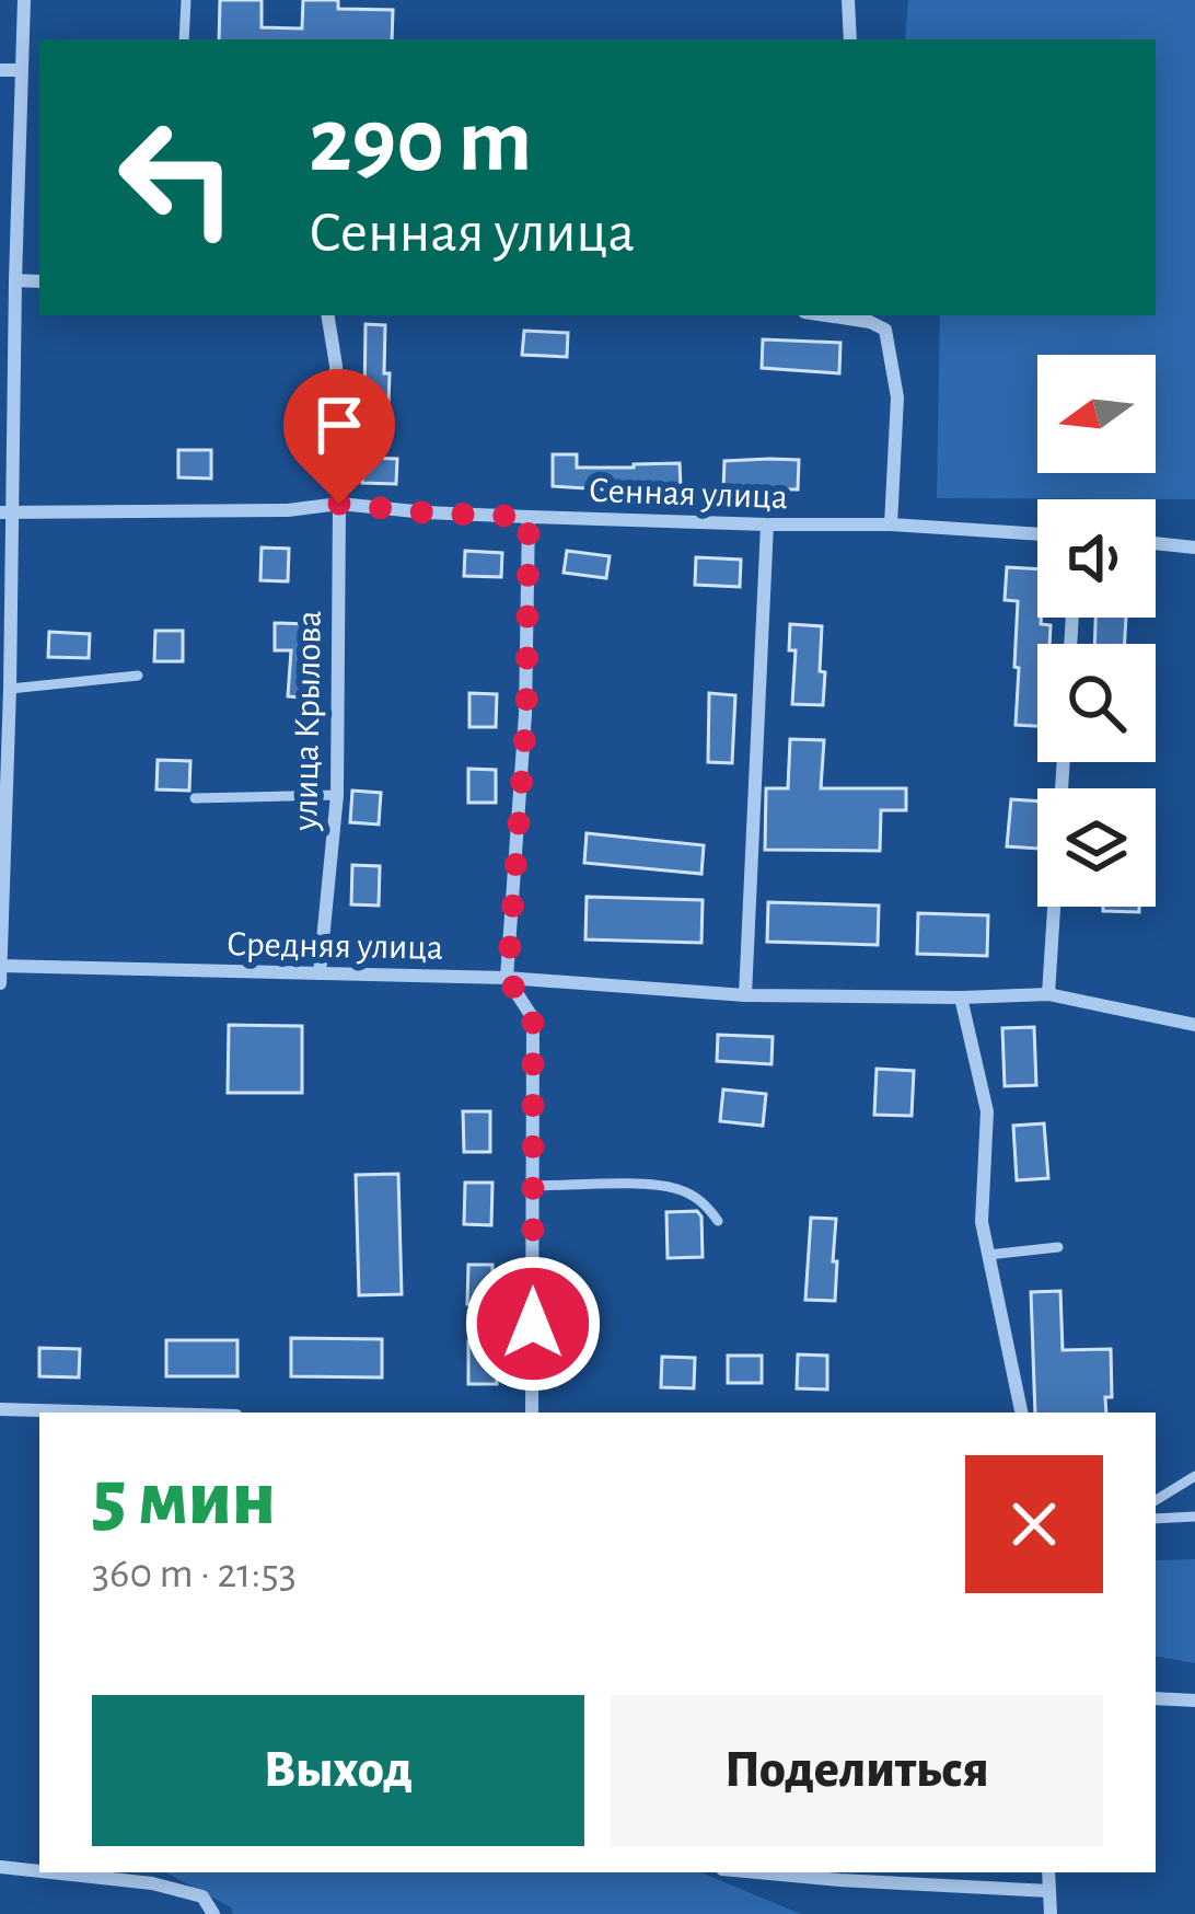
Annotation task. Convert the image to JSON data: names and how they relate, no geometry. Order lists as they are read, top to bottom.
{
  "streets": {
    "street": ["Сенная улица", "улица Крылова", "Средняя улица"]
  },
  "crossings": [
    ["Сенная улица", "улица Крылова"],
    ["улица Крылова", "Средняя улица"]
  ],
  "north": "left",
  "page": {
    "turn": ["290 m", "Сенная улица"],
    "heading": ["5 мин", "360 m · 21:53"],
    "buttons": ["Выход", "Поделиться"]
  }
}
